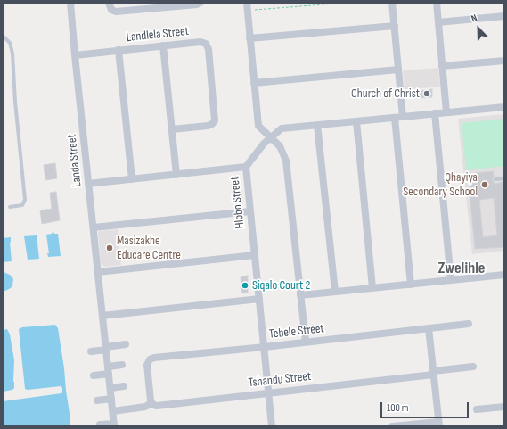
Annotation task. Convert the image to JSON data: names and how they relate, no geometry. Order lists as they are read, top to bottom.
{
  "streets": {
    "street": [
      "Landlela Street",
      "Landa Street",
      "Hlobo Street",
      "Tebele Street",
      "Tshandu Street"
    ]
  },
  "crossings": [
    ["Landlela Street", "Landa Street"],
    ["Hlobo Street", "Tebele Street"],
    ["Hlobo Street", "Tshandu Street"],
    ["Tebele Street", "Tshandu Street"]
  ],
  "districts": ["Zwelihle"],
  "places": [
    "Church of Christ",
    "Qhayiya Secondary School",
    "Masizakhe Educare Centre",
    "Siqalo Court 2"
  ],
  "scale_bar": "100 m",
  "north": "top left"
}
